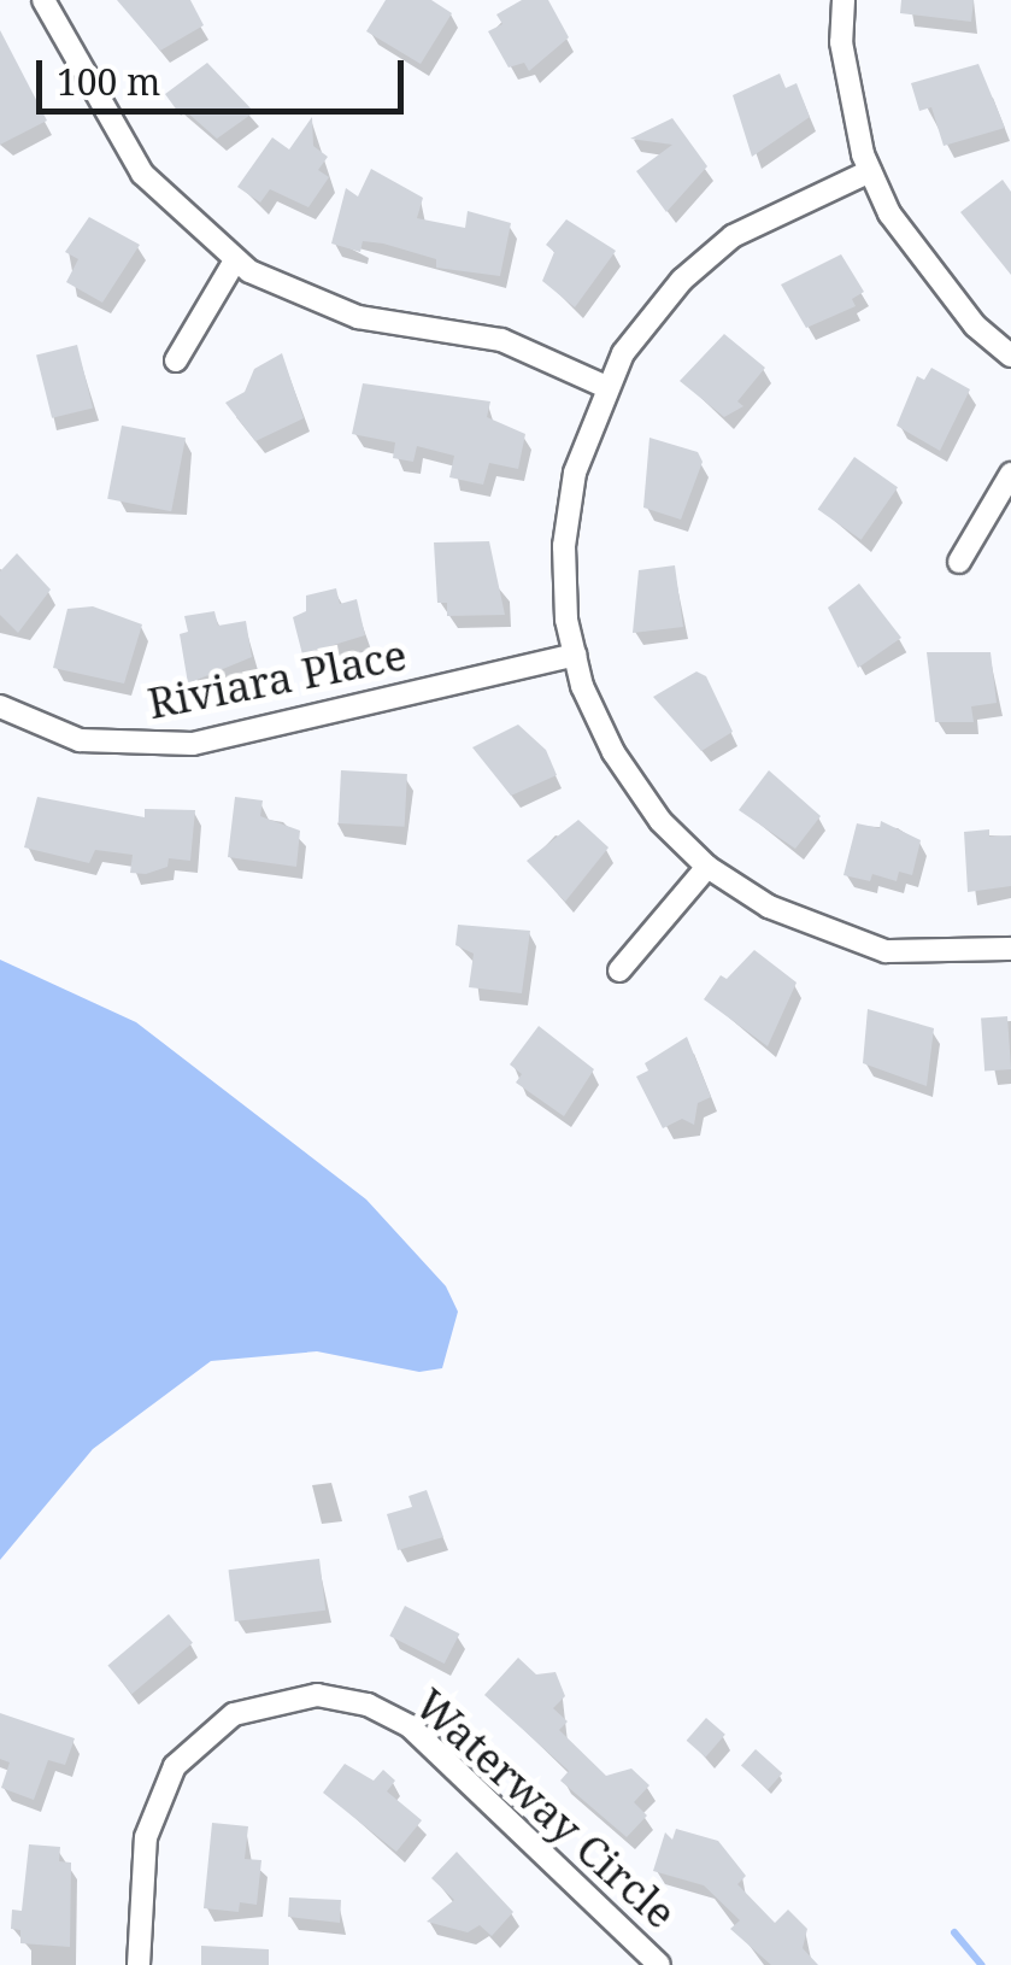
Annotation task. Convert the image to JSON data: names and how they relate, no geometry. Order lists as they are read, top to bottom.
{
  "streets": {
    "street": ["Riviara Place", "Waterway Circle"]
  },
  "scale_bar": "100 m"
}
